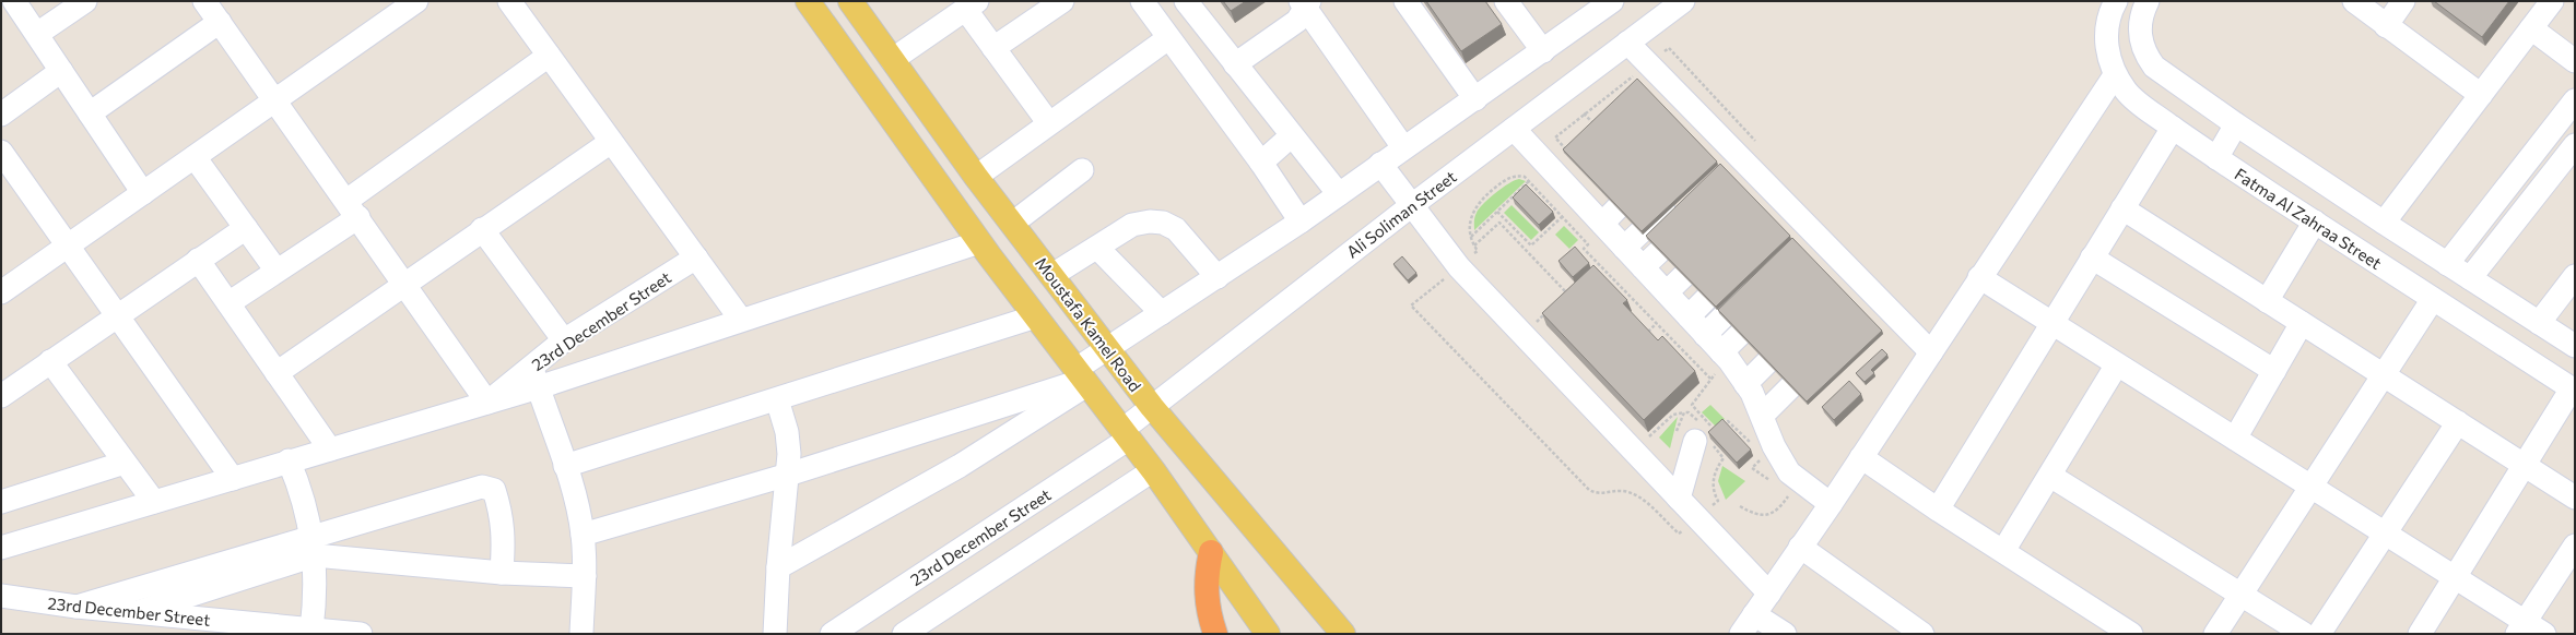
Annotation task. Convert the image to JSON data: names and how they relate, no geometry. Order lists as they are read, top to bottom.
{
  "streets": {
    "main road": ["Moustafa Kamel Road"],
    "street": ["Ali Soliman Street", "Fatma Al Zahraa Street", "23rd December Street"]
  },
  "crossings": [
    ["Ali Soliman Street", "23rd December Street"],
    ["Ali Soliman Street", "Moustafa Kamel Road"]
  ]
}
